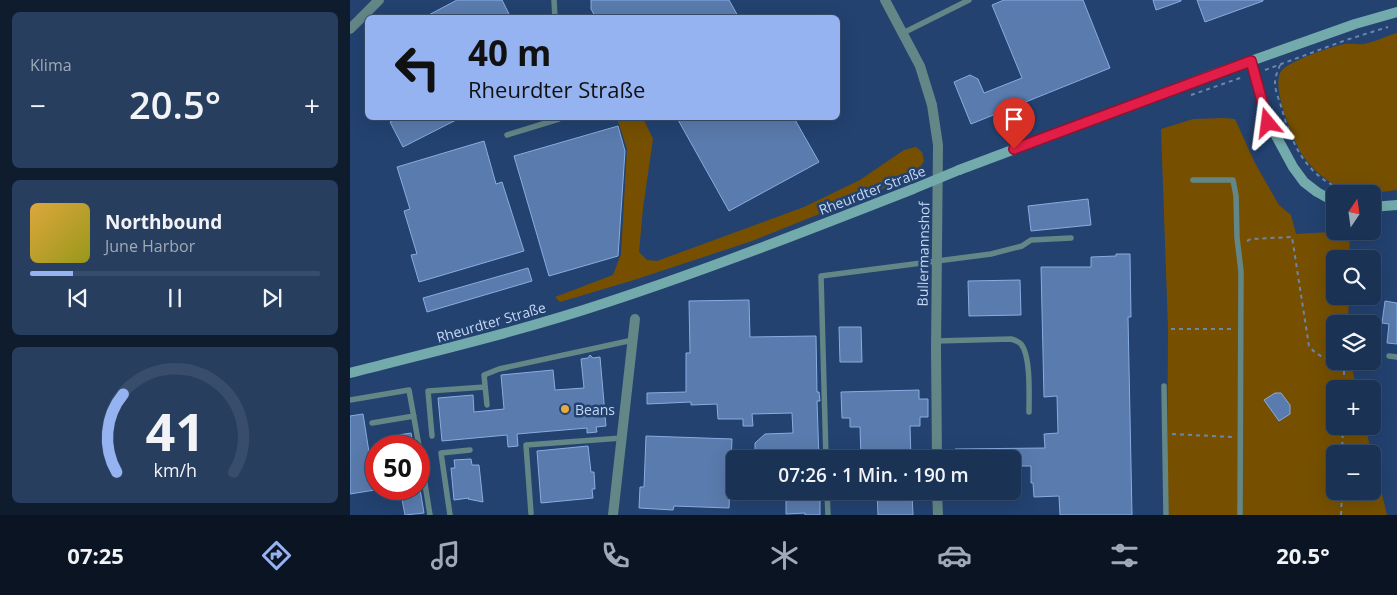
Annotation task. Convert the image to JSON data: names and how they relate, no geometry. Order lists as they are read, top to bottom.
{
  "streets": {
    "main road": ["Rheurdter Straße"],
    "street": ["Bullermannshof"]
  },
  "places": ["Beans"],
  "north": "top",
  "page": {
    "tile": "Klima",
    "turn": ["40 m", "Rheurdter Straße"],
    "heat": ["−", "20.5°", "+"],
    "map_buttons": ["+", "−"],
    "song": ["Northbound", "June Harbor"],
    "limit": "50",
    "trip": "07:26 · 1 Min. · 190 m",
    "tabs": ["07:25", "20.5°"],
    "gauge": ["41", "km/h"]
  }
}
